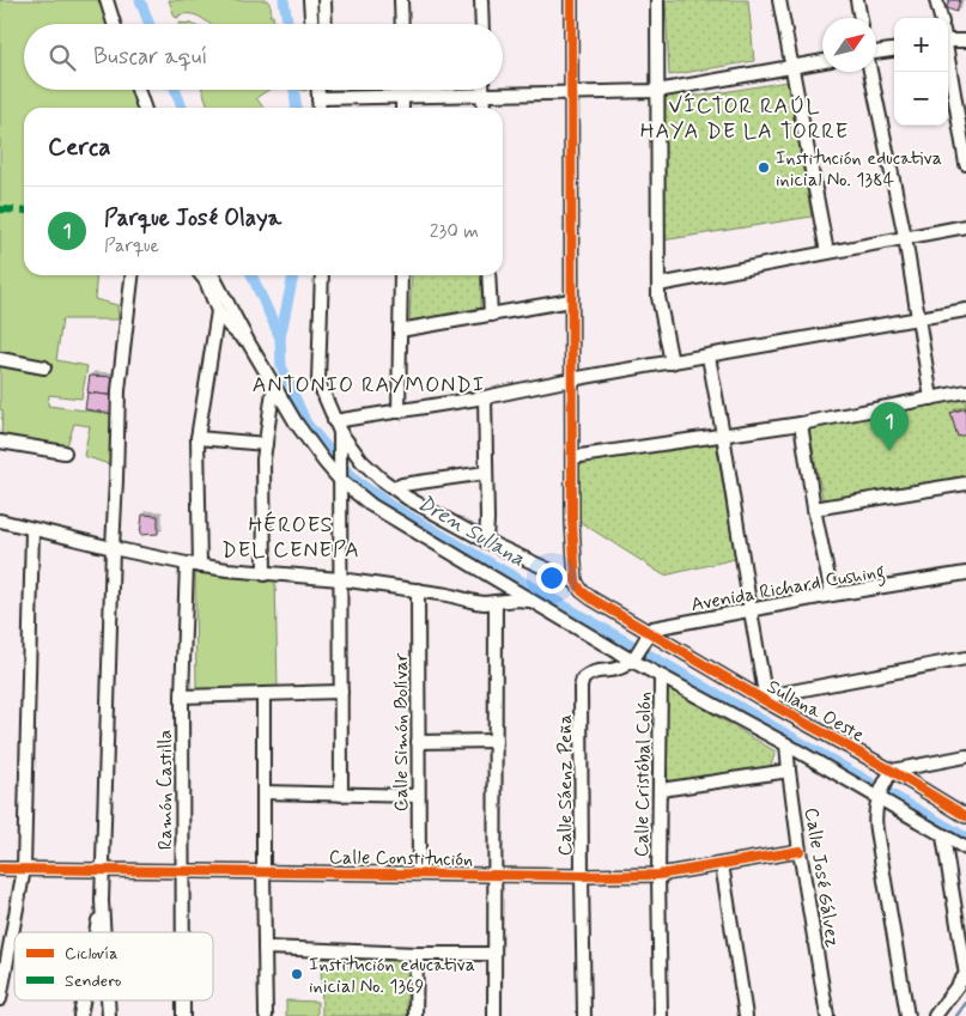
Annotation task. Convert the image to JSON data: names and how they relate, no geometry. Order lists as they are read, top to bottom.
{
  "streets": {
    "street": [
      "Avenida Richard Cushing",
      "Sullana Oeste",
      "Calle Simón Bolívar",
      "Calle Cristóbal Colón",
      "Calle Sáenz Peña",
      "Ramón Castilla",
      "Calle Constitución",
      "Calle José Gálvez"
    ]
  },
  "crossings": [
    ["Avenida Richard Cushing", "Sullana Oeste"],
    ["Calle Simón Bolívar", "Calle Constitución"],
    ["Calle Cristóbal Colón", "Calle Constitución"],
    ["Calle Sáenz Peña", "Calle Constitución"],
    ["Ramón Castilla", "Calle Constitución"],
    ["Calle Constitución", "Calle José Gálvez"]
  ],
  "districts": ["VÍCTOR RAÚL HAYA DE LA TORRE", "ANTONIO RAYMONDI", "HÉROES DEL CENEPA"],
  "water": ["Dren Sullana"],
  "places": ["Institución educativa inicial No. 1384", "Institución educativa inicial No. 1369"],
  "legend": ["Ciclovía", "Sendero"],
  "north": "top right",
  "page": {
    "map_buttons": ["+", "−"],
    "search": "Buscar aquí",
    "heading": "Cerca",
    "list": [
      {
        "mark": "1",
        "name": "Parque José Olaya",
        "note": "Parque",
        "value": "230 m"
      }
    ],
    "pins": "1"
  }
}
